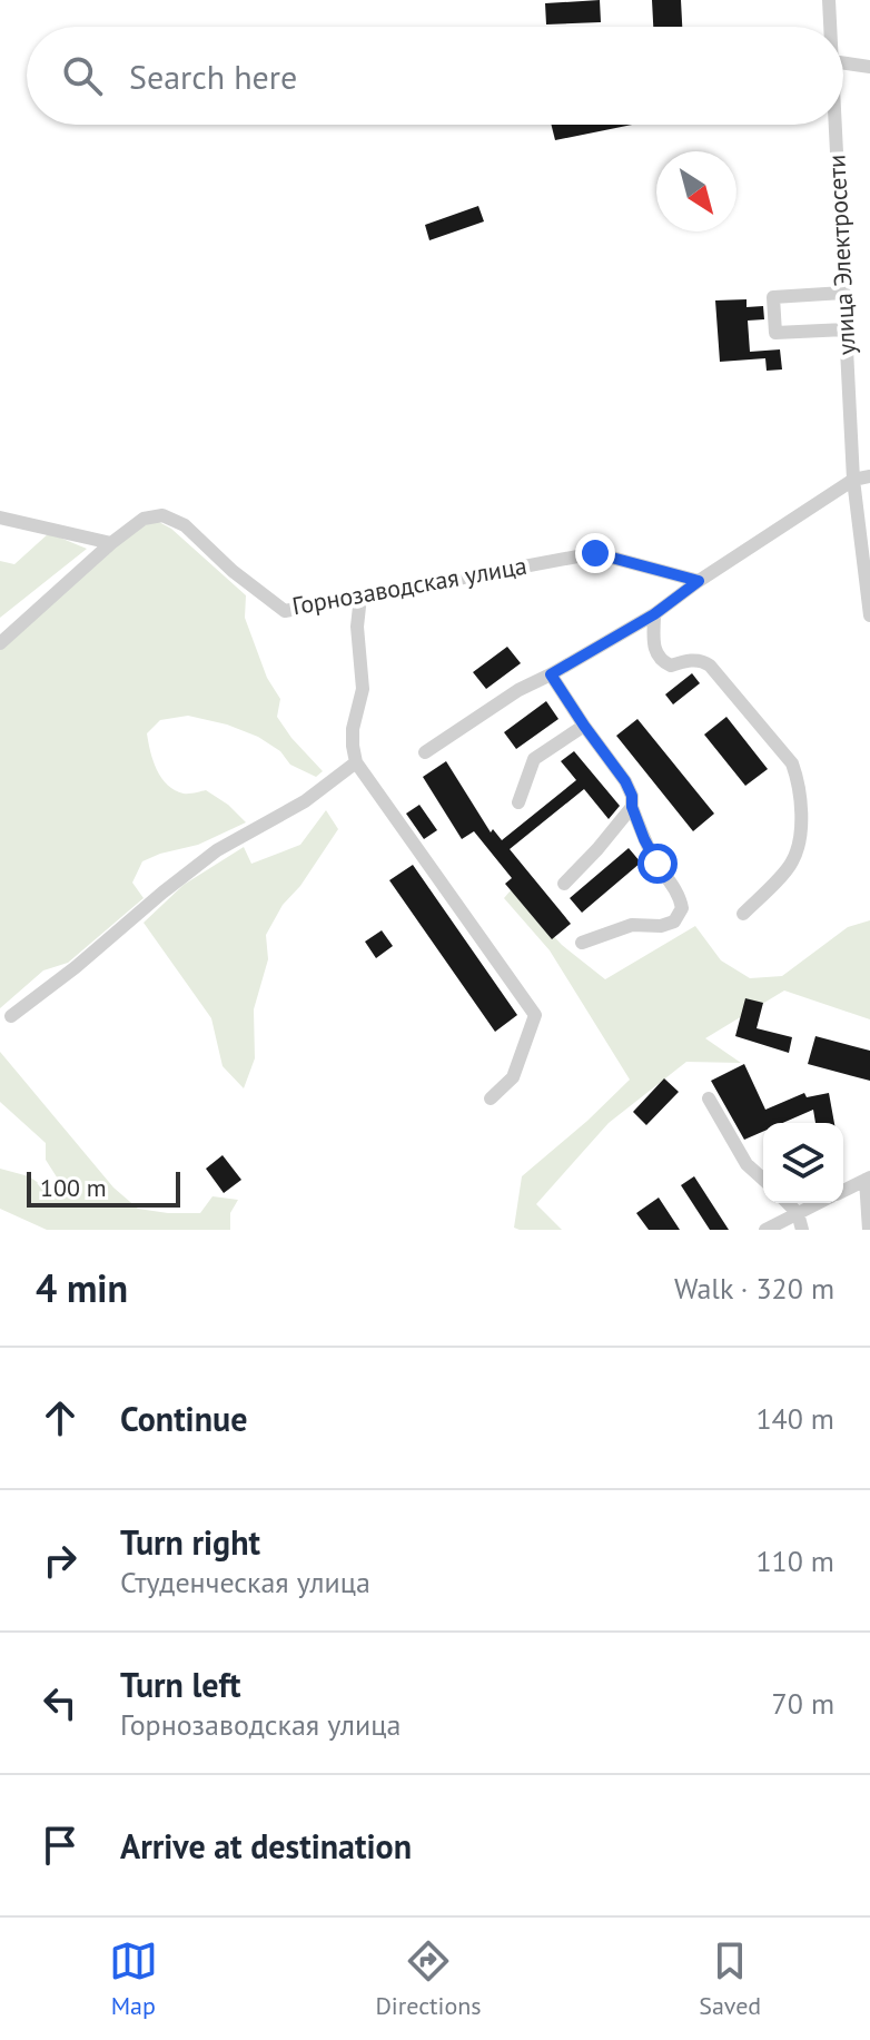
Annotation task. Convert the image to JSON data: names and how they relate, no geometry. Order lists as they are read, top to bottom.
{
  "streets": {
    "street": ["улица Электросети", "Горнозаводская улица"]
  },
  "scale_bar": "100 m",
  "north": "bottom right",
  "page": {
    "search": "Search here",
    "scale": "100 m",
    "heading": ["4 min", "Walk · 320 m"],
    "list": [
      ["Continue", "140 m"],
      ["Turn right", "Студенческая улица", "110 m"],
      ["Turn left", "Горнозаводская улица", "70 m"],
      "Arrive at destination"
    ],
    "nav": ["Map", "Directions", "Saved"]
  }
}
